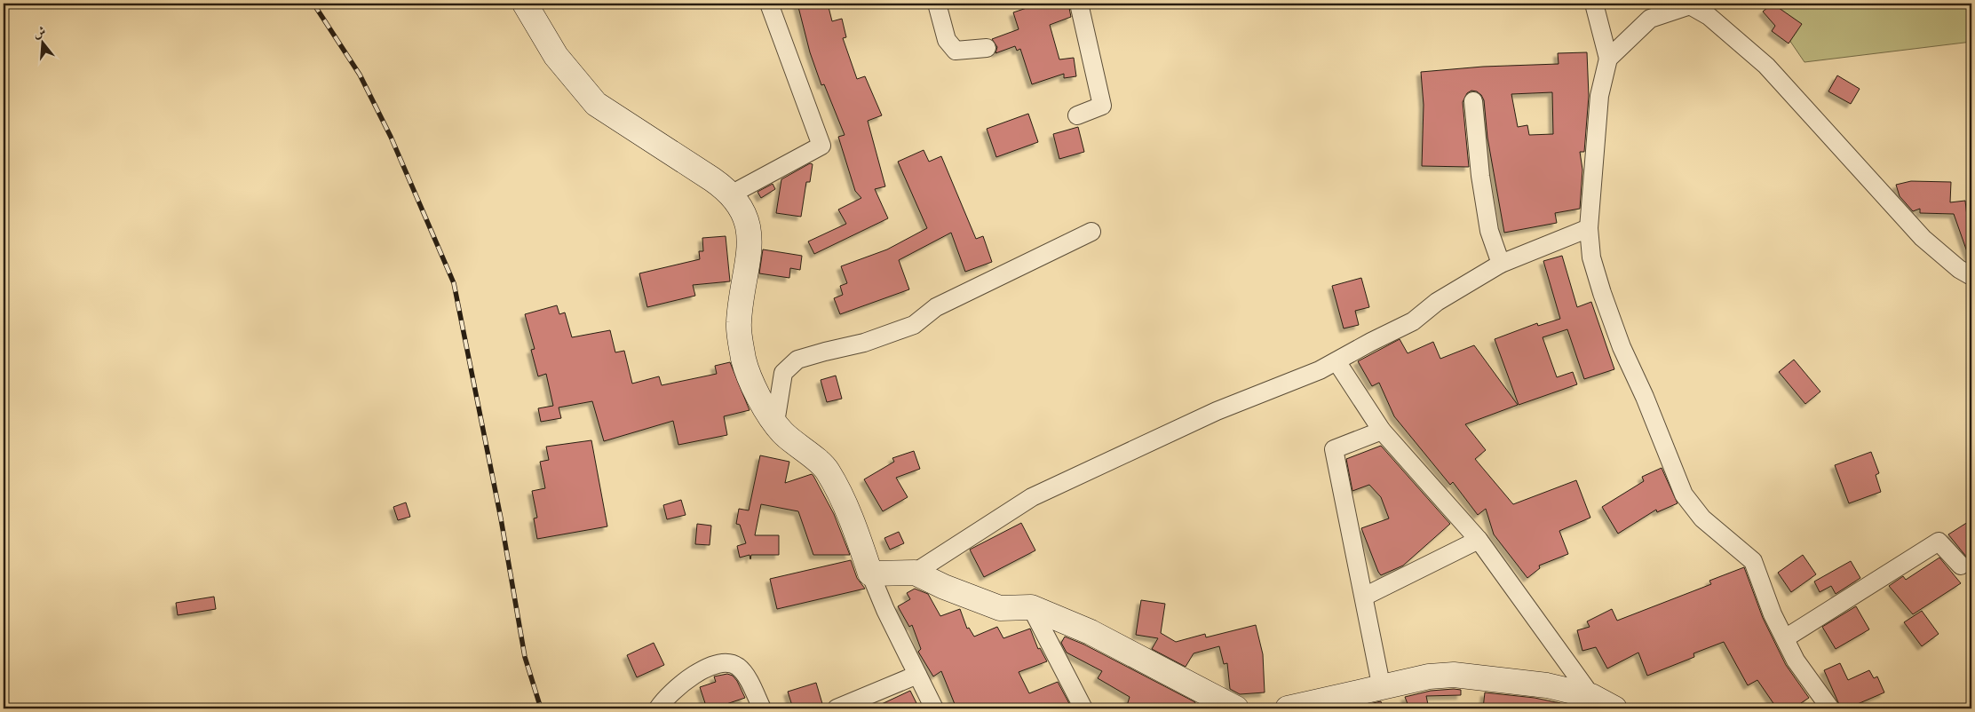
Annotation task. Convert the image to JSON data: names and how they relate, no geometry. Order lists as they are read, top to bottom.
{
  "north": "top"
}
